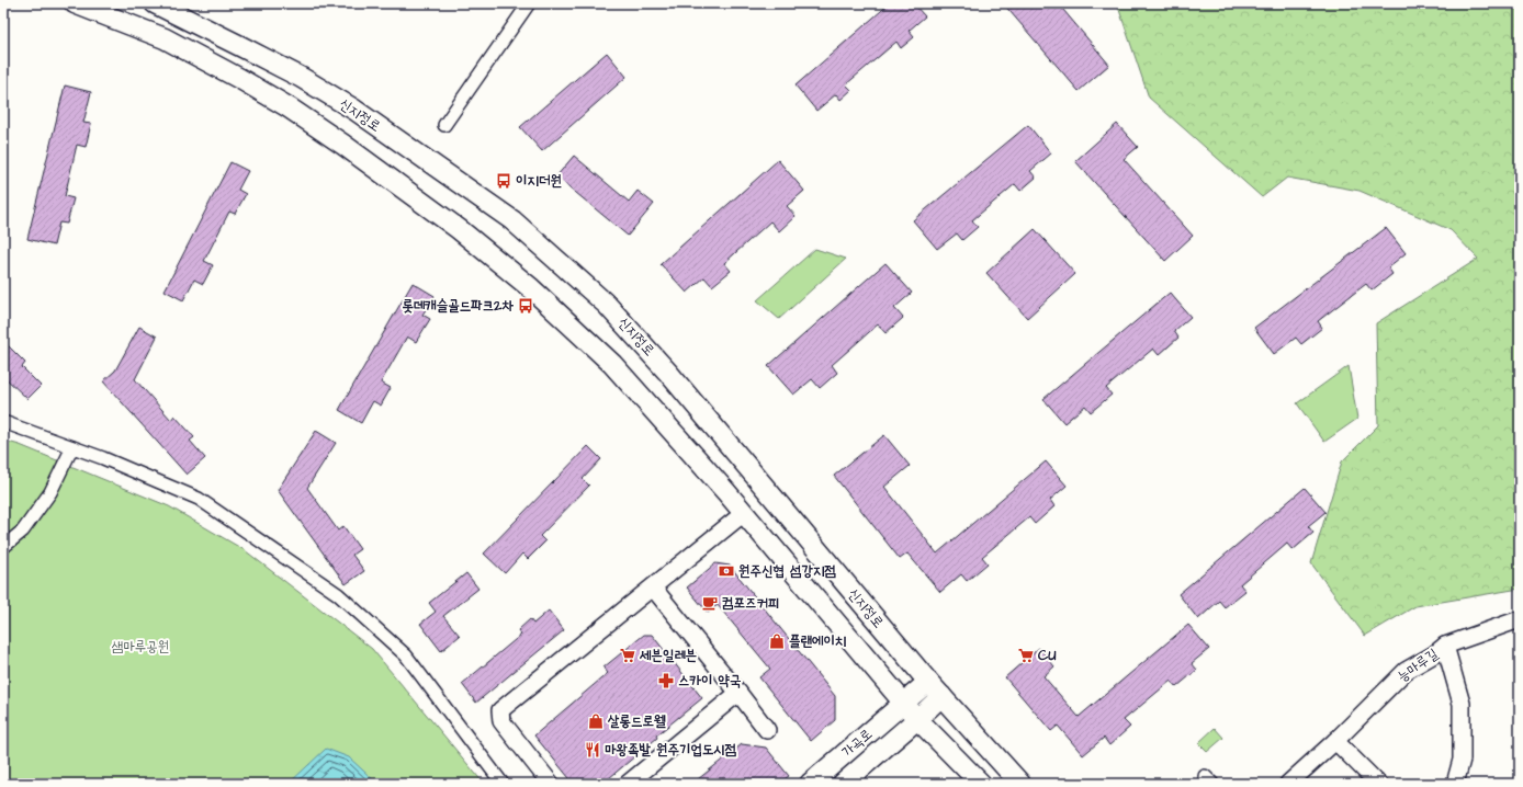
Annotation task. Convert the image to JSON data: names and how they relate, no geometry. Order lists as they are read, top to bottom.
{
  "streets": {
    "street": ["신지정로", "능마루길", "가곡로"]
  },
  "crossings": [
    ["신지정로", "가곡로"]
  ],
  "parks": ["샘마루공원"],
  "places": {
    "bus stop": ["이지더원", "롯데캐슬골드파크2차"],
    "bank": ["원주신협 섬강지점"],
    "cafe": ["컴포즈커피"],
    "shop": ["플랜에이치", "살롱드로웰"],
    "supermarket": ["세븐일레븐", "CU"],
    "pharmacy": ["스카이 약국"],
    "restaurant": ["마왕족발 원주기업도시점"]
  }
}
